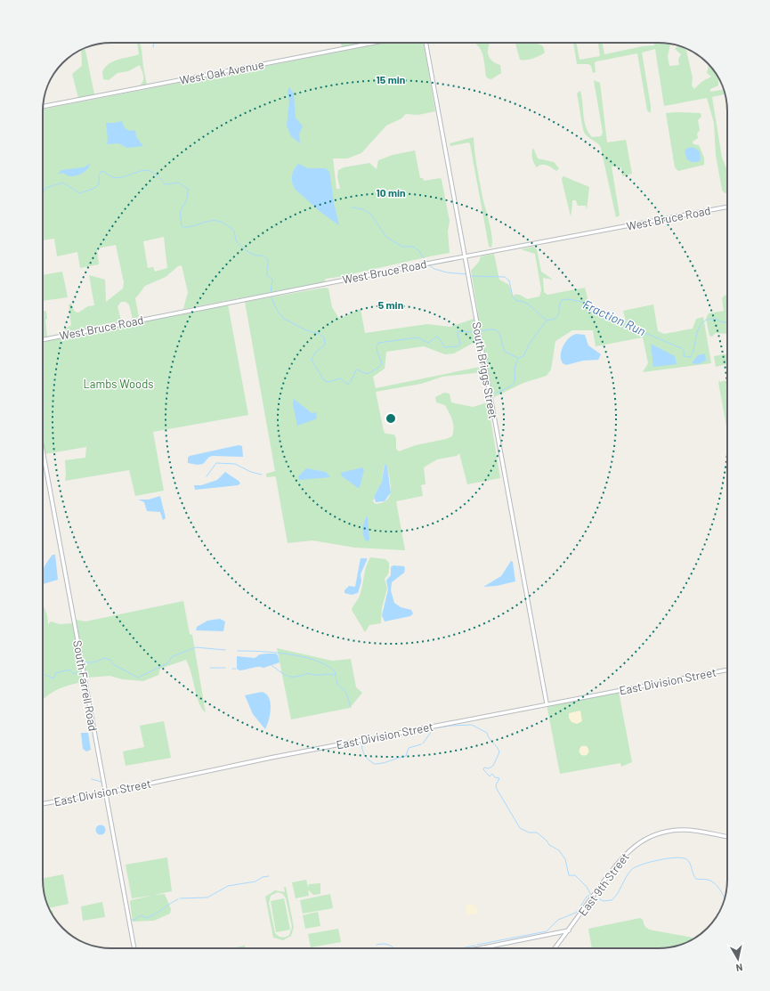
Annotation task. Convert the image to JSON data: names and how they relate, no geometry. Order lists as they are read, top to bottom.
{
  "streets": {
    "street": [
      "West Oak Avenue",
      "West Bruce Road",
      "South Briggs Street",
      "East Division Street",
      "South Farrell Road",
      "East 9th Street"
    ]
  },
  "crossings": [
    ["West Bruce Road", "South Briggs Street"],
    ["South Briggs Street", "East Division Street"],
    ["East Division Street", "South Farrell Road"]
  ],
  "water": ["Fraction Run"],
  "parks": ["Lambs Woods"],
  "north": "bottom",
  "rings": ["15 min", "10 min", "5 min"]
}
